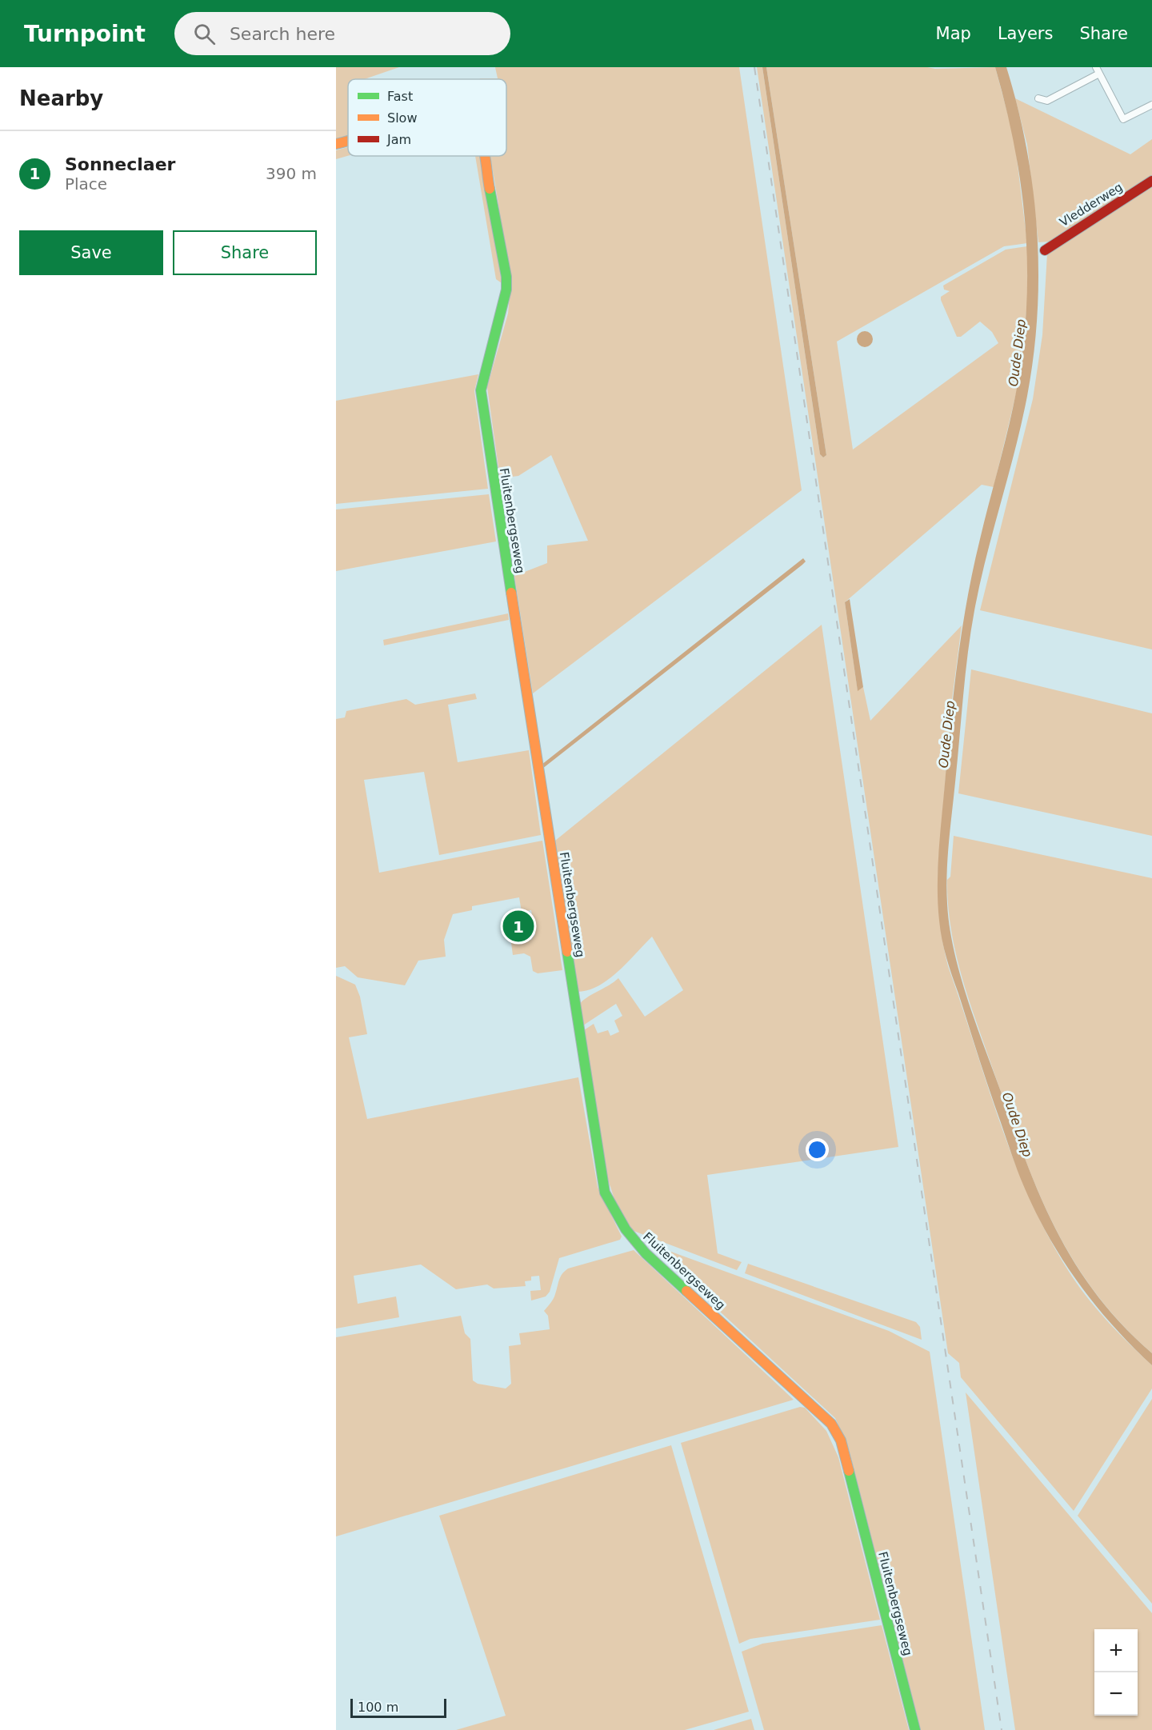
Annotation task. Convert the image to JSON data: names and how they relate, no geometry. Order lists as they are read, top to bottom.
{
  "streets": {
    "street": ["Vledderweg", "Fluitenbergseweg"]
  },
  "water": ["Oude Diep"],
  "legend": ["Fast", "Slow", "Jam"],
  "scale_bar": "100 m",
  "page": {
    "header": "Turnpoint",
    "search": "Search here",
    "nav": ["Map", "Layers", "Share"],
    "heading": "Nearby",
    "list": [
      {
        "mark": "1",
        "name": "Sonneclaer",
        "note": "Place",
        "value": "390 m"
      }
    ],
    "buttons": ["Save", "Share"],
    "pins": "1",
    "map_buttons": ["+", "−"],
    "scale": "100 m"
  }
}
